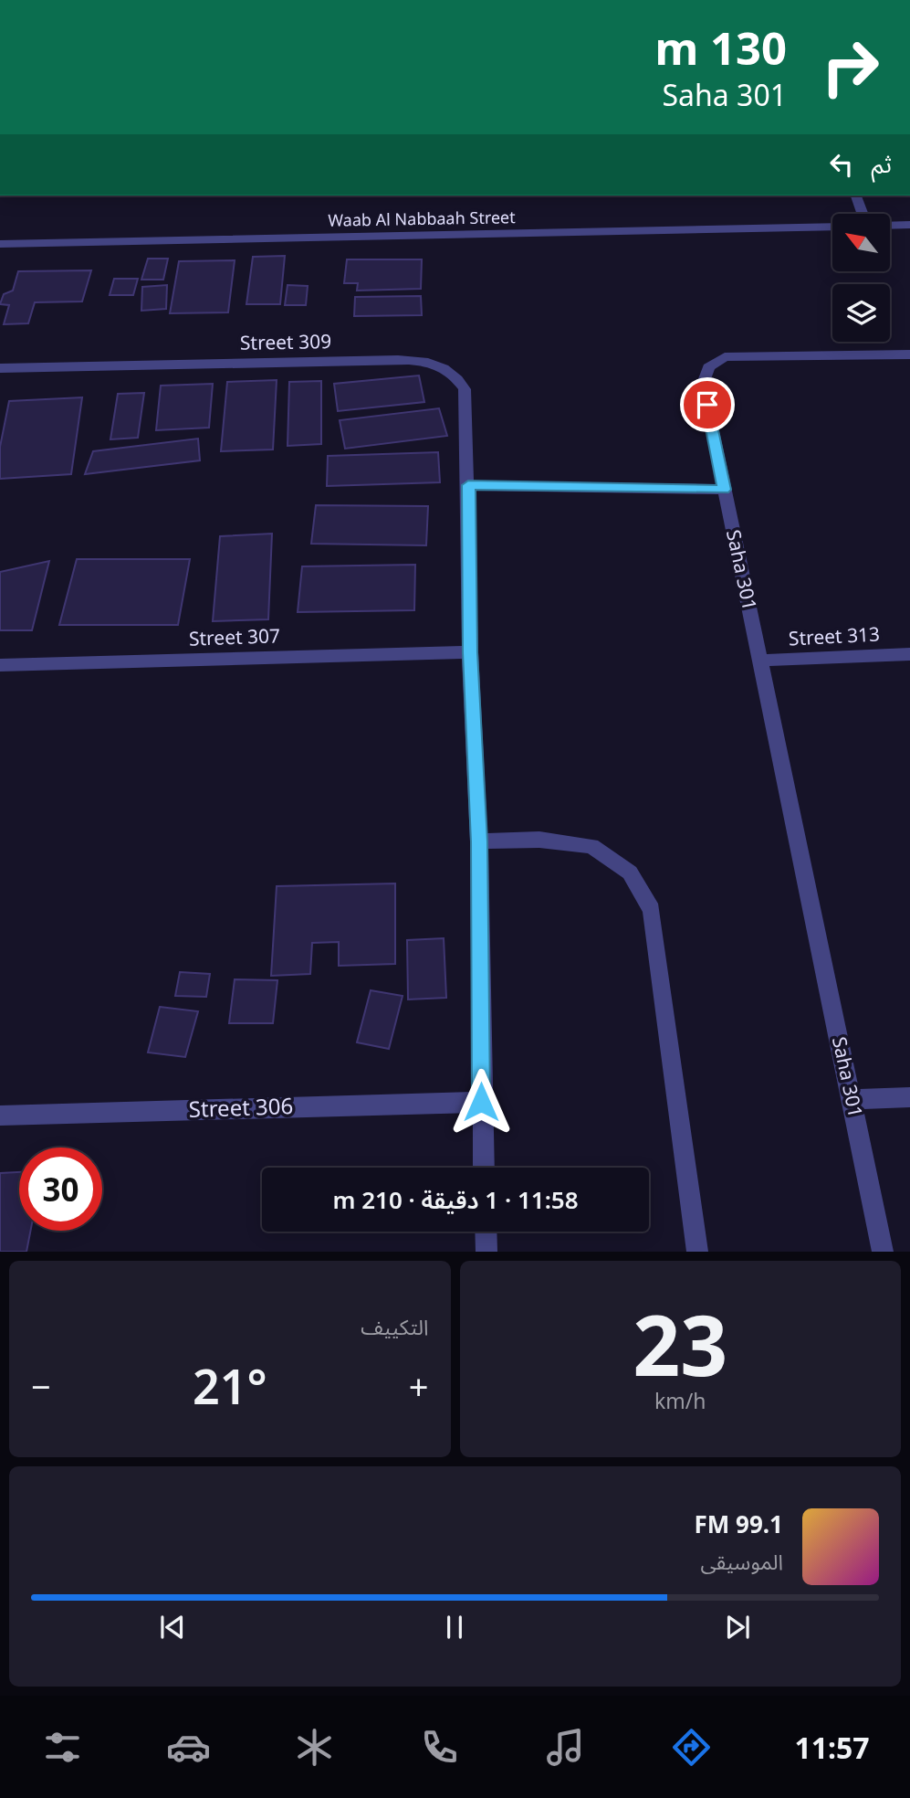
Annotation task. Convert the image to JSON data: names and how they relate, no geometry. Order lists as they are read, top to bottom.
{
  "streets": {
    "street": [
      "Waab Al Nabbaah Street",
      "Street 309",
      "Saha 301",
      "Street 313",
      "Street 307",
      "Street 306"
    ]
  },
  "crossings": [
    ["Saha 301", "Street 313"]
  ],
  "north": "top left",
  "page": {
    "turn": ["130 m", "Saha 301"],
    "then": "ثم",
    "limit": "30",
    "trip": "11:58 · 1 دقيقة · 210 m",
    "tile": [
      ["23", "km/h"],
      "التكييف"
    ],
    "heat": ["−", "21°", "+"],
    "song": ["99.1 FM", "الموسيقى"],
    "tabs": "11:57"
  }
}
